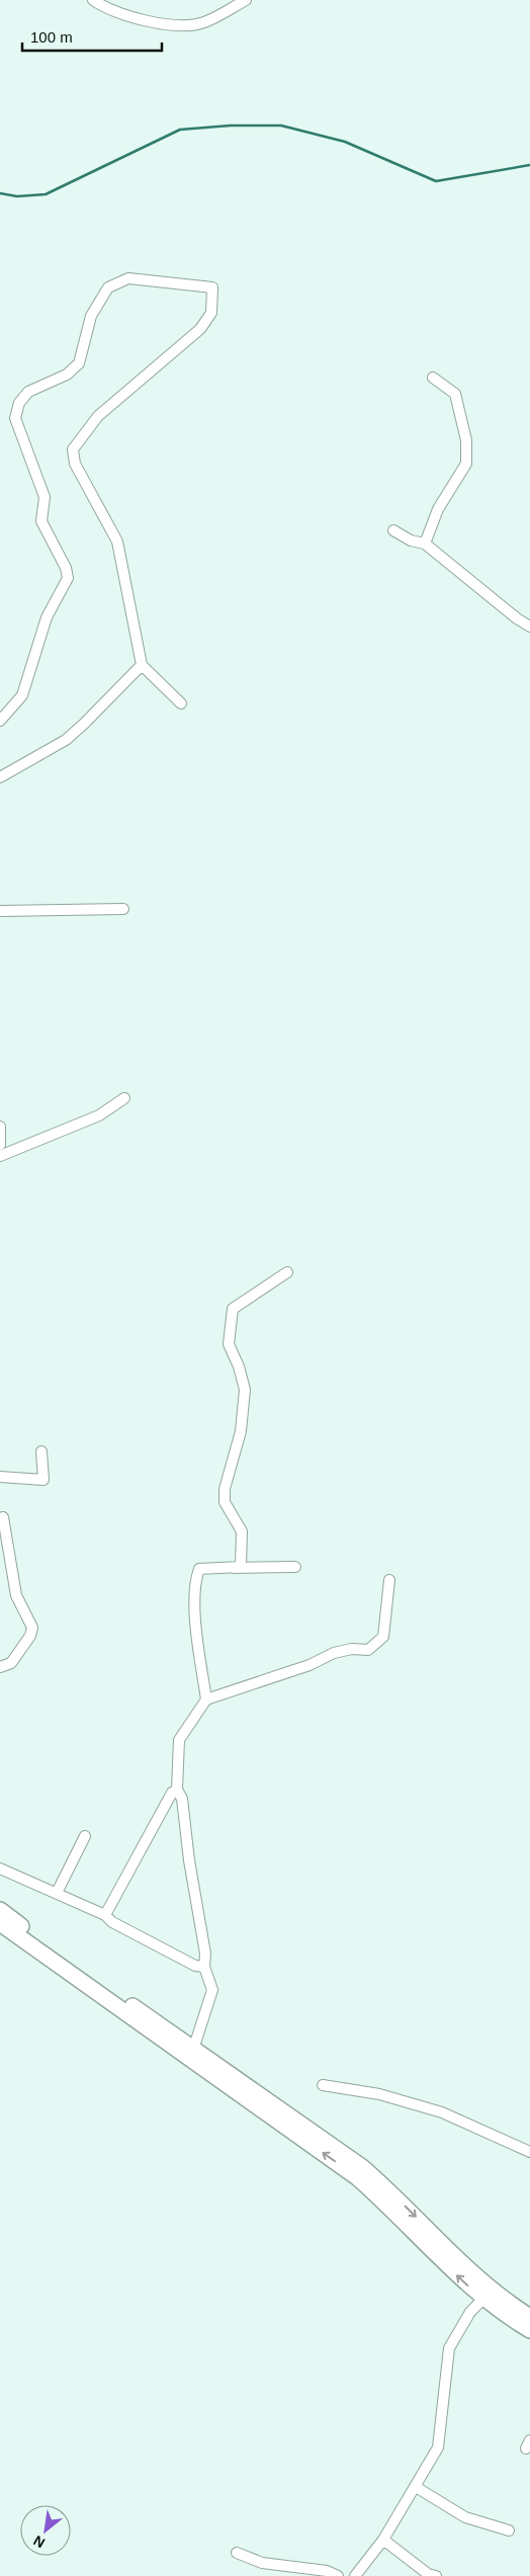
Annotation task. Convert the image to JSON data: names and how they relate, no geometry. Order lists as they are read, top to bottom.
{
  "scale_bar": "100 m",
  "north": "bottom left"
}
